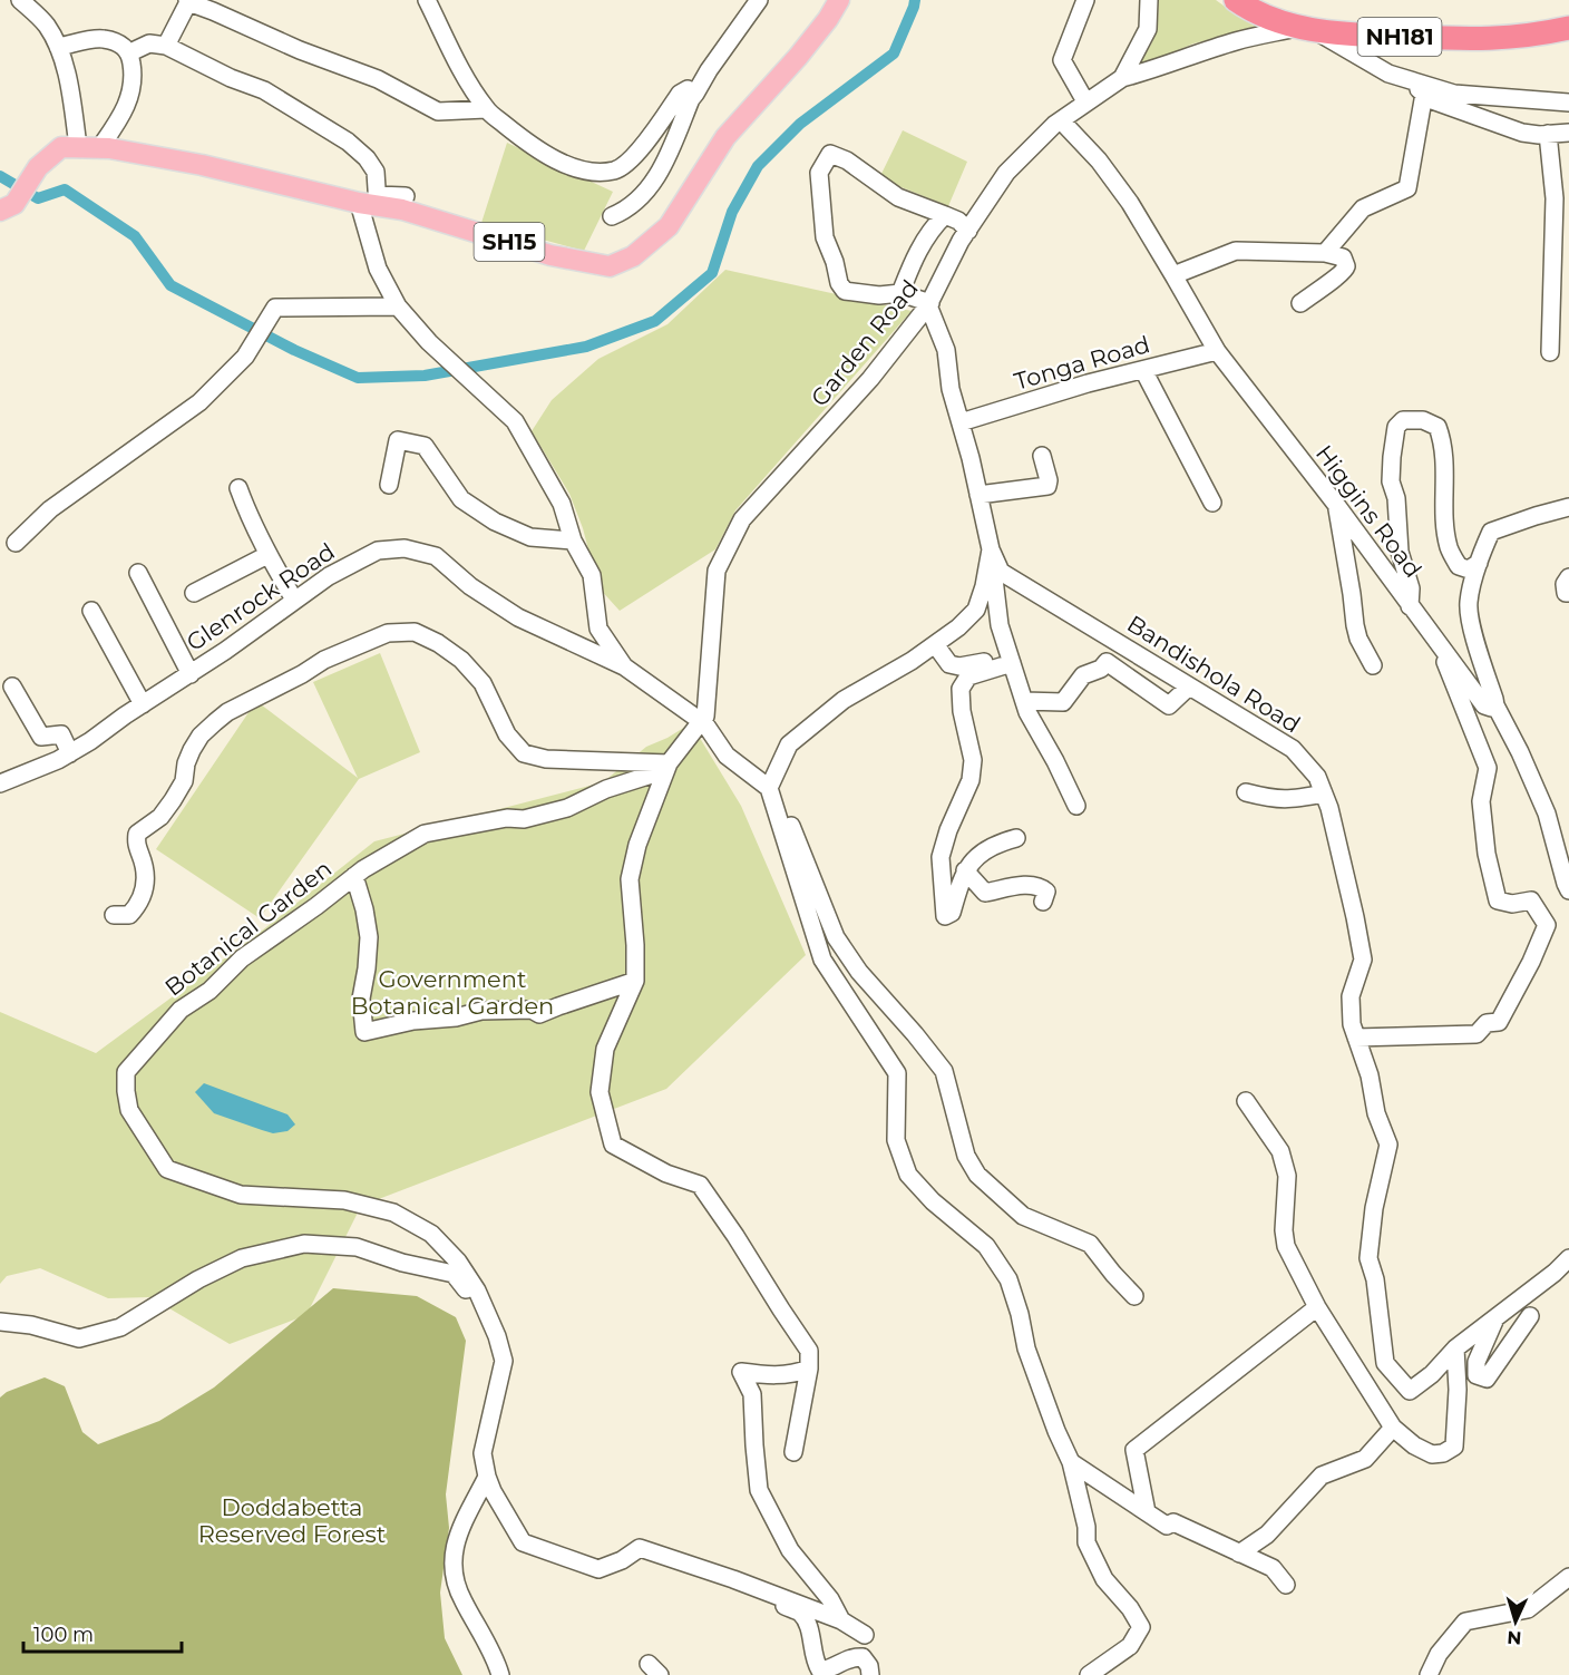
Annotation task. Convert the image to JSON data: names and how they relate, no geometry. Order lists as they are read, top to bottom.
{
  "streets": {
    "highway": ["NH181"],
    "main road": ["SH15"],
    "street": [
      "Garden Road",
      "Tonga Road",
      "Higgins Road",
      "Glenrock Road",
      "Bandishola Road",
      "Botanical Garden"
    ]
  },
  "crossings": [
    ["Garden Road", "Higgins Road"],
    ["Garden Road", "Bandishola Road"],
    ["Garden Road", "Botanical Garden"],
    ["Tonga Road", "Higgins Road"],
    ["Tonga Road", "Bandishola Road"]
  ],
  "parks": ["Government Botanical Garden", "Doddabetta Reserved Forest"],
  "scale_bar": "100 m",
  "north": "bottom"
}
